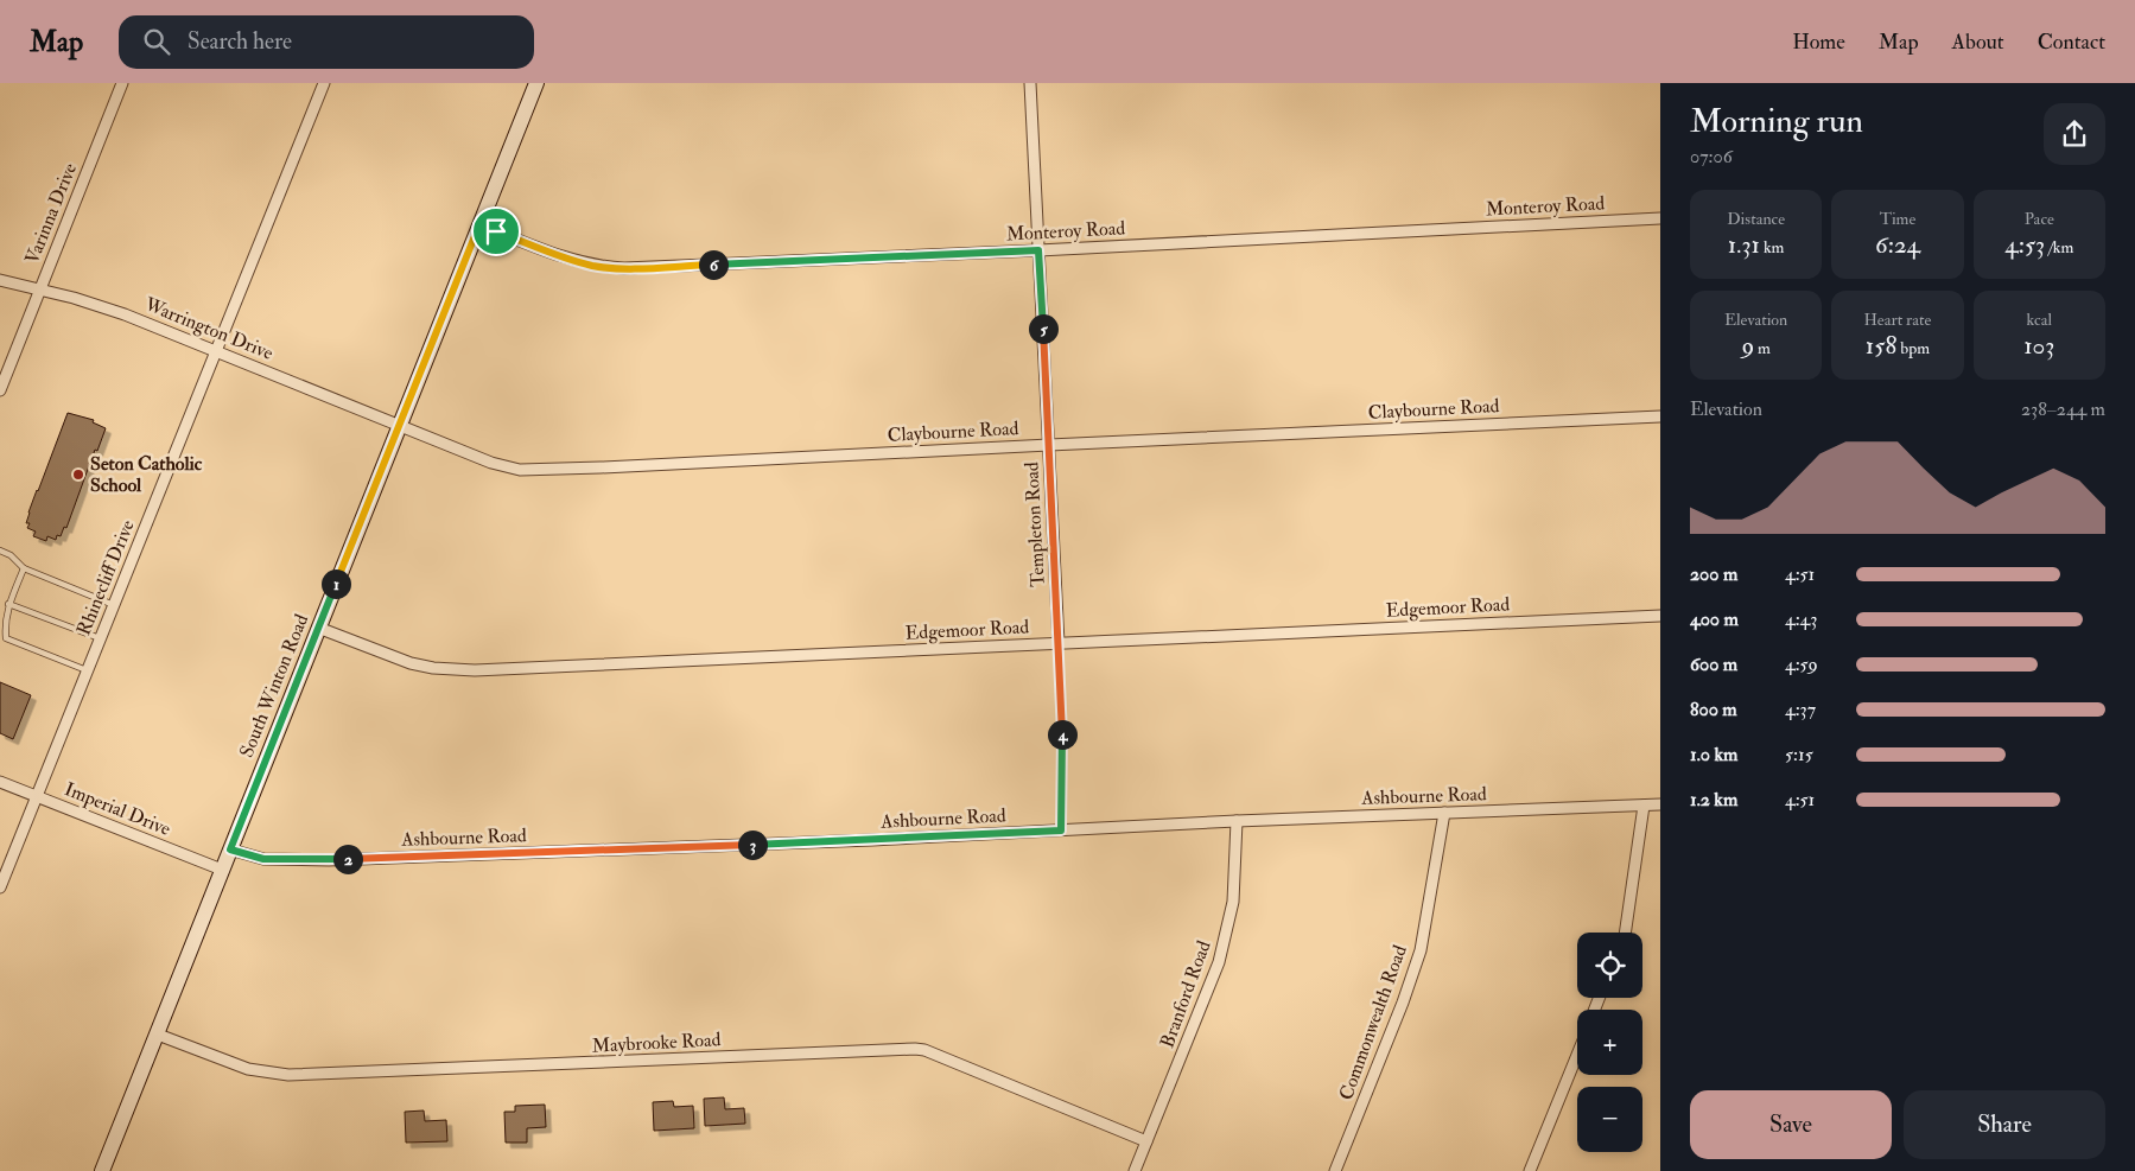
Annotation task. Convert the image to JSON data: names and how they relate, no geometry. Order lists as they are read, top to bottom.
{
  "streets": {
    "main road": ["South Winton Road"],
    "street": [
      "Monteroy Road",
      "Varinna Drive",
      "Warrington Drive",
      "Claybourne Road",
      "Templeton Road",
      "Rhinecliff Drive",
      "Edgemoor Road",
      "Ashbourne Road",
      "Imperial Drive",
      "Branford Road",
      "Commonwealth Road",
      "Maybrooke Road"
    ]
  },
  "crossings": [
    ["Monteroy Road", "Templeton Road"],
    ["Monteroy Road", "South Winton Road"],
    ["Varinna Drive", "Warrington Drive"],
    ["Warrington Drive", "Claybourne Road"],
    ["Warrington Drive", "Rhinecliff Drive"],
    ["Warrington Drive", "South Winton Road"],
    ["Claybourne Road", "Templeton Road"],
    ["Claybourne Road", "South Winton Road"],
    ["Templeton Road", "Edgemoor Road"],
    ["Rhinecliff Drive", "Imperial Drive"],
    ["Edgemoor Road", "South Winton Road"],
    ["South Winton Road", "Ashbourne Road"],
    ["South Winton Road", "Imperial Drive"],
    ["South Winton Road", "Maybrooke Road"],
    ["Ashbourne Road", "Branford Road"],
    ["Ashbourne Road", "Commonwealth Road"],
    ["Branford Road", "Maybrooke Road"]
  ],
  "places": ["Seton Catholic School"],
  "page": {
    "header": "Map",
    "search": "Search here",
    "nav": [
      "Home",
      "Map",
      "About",
      "Contact"
    ],
    "heading": ["Morning run", "07:06"],
    "stats": [
      ["Distance", "1.31 km"],
      ["Time", "6:24"],
      ["Pace", "4:53 /km"],
      ["Elevation", "9 m"],
      ["Heart rate", "158 bpm"],
      ["kcal", "103"]
    ],
    "pins": [
      "6",
      "5",
      "1",
      "4",
      "3",
      "2"
    ],
    "chart": ["Elevation", "238–244 m"],
    "list": [
      {
        "name": "200 m",
        "note": "4:51"
      },
      {
        "name": "400 m",
        "note": "4:43"
      },
      {
        "name": "600 m",
        "note": "4:59"
      },
      {
        "name": "800 m",
        "note": "4:37"
      },
      {
        "name": "1.0 km",
        "note": "5:15"
      },
      {
        "name": "1.2 km",
        "note": "4:51"
      }
    ],
    "map_buttons": ["+", "−"],
    "buttons": ["Save", "Share"]
  }
}
